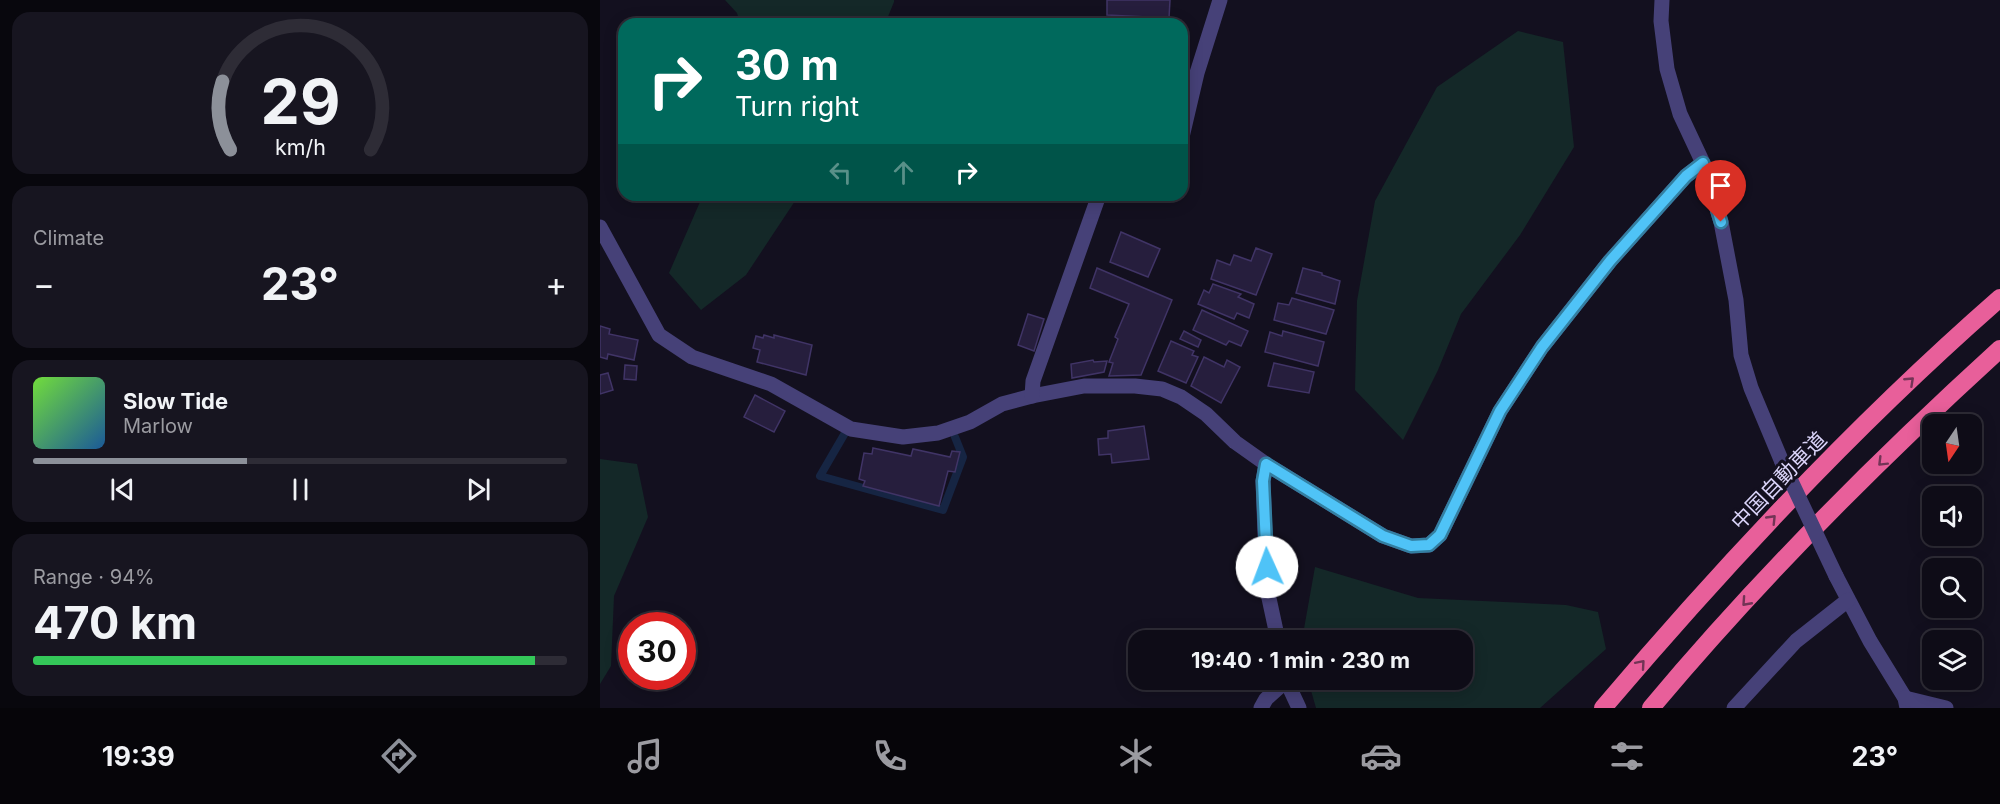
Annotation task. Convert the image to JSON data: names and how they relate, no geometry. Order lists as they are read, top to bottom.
{
  "streets": {
    "highway": ["中国自動車道"]
  },
  "north": "bottom",
  "page": {
    "turn": ["30 m", "Turn right"],
    "tile": [
      "Climate",
      ["Range · 94%", "470 km"]
    ],
    "heat": ["−", "23°", "+"],
    "song": ["Slow Tide", "Marlow"],
    "limit": "30",
    "trip": "19:40 · 1 min · 230 m",
    "tabs": ["19:39", "23°"],
    "gauge": ["29", "km/h"]
  }
}
